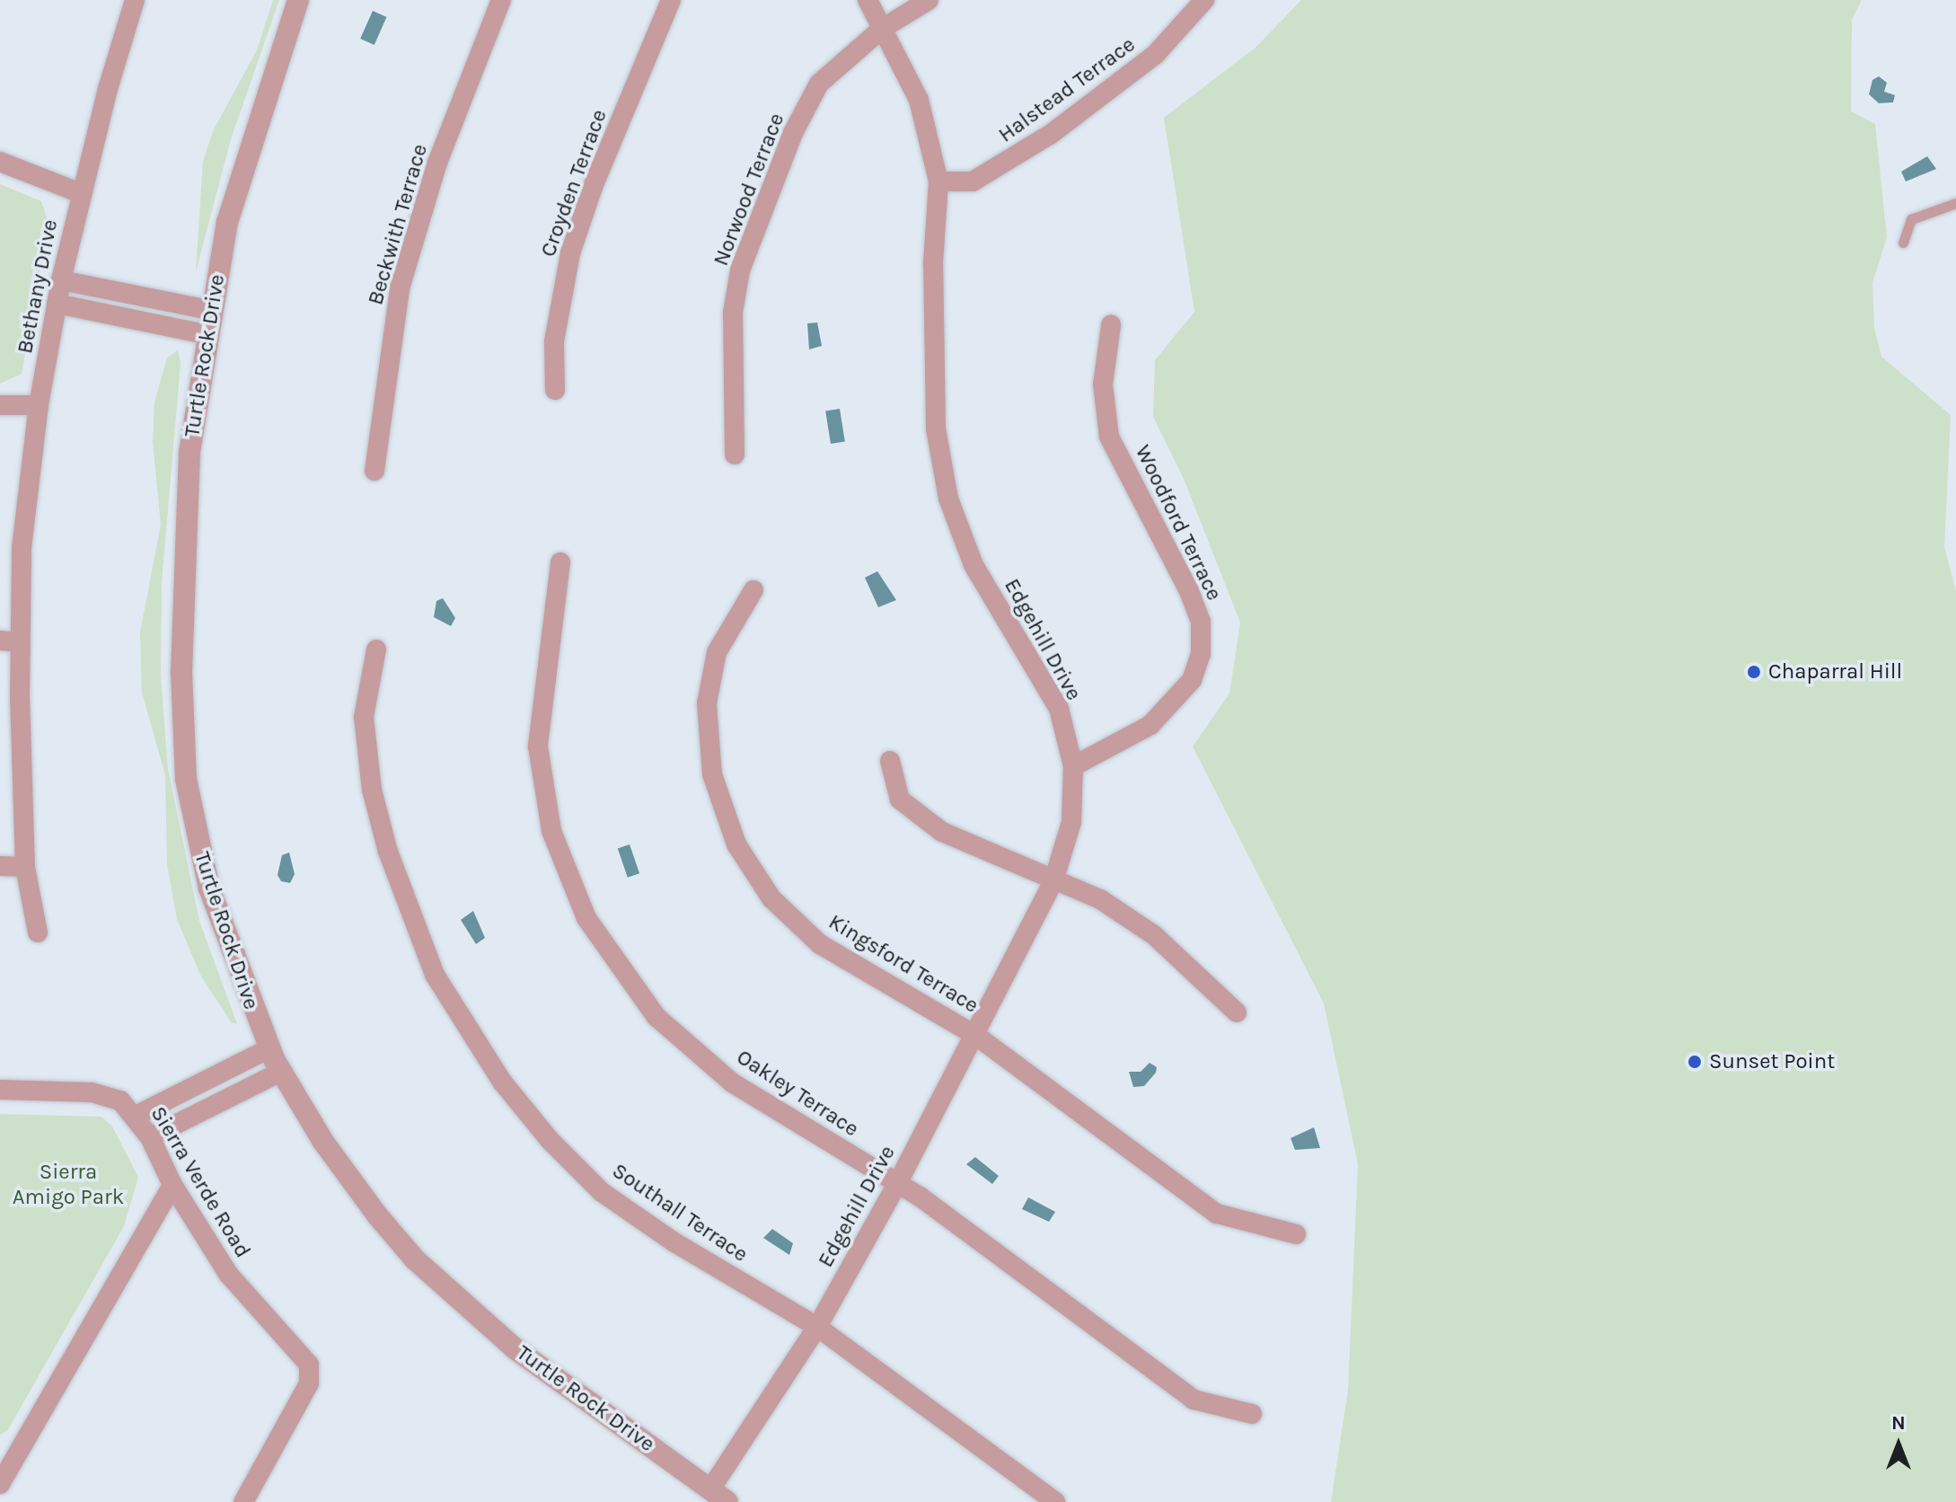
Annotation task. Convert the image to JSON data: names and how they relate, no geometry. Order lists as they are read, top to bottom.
{
  "streets": {
    "street": [
      "Halstead Terrace",
      "Croyden Terrace",
      "Norwood Terrace",
      "Beckwith Terrace",
      "Bethany Drive",
      "Turtle Rock Drive",
      "Woodford Terrace",
      "Edgehill Drive",
      "Kingsford Terrace",
      "Oakley Terrace",
      "Sierra Verde Road",
      "Southall Terrace"
    ]
  },
  "crossings": [
    ["Halstead Terrace", "Edgehill Drive"],
    ["Norwood Terrace", "Edgehill Drive"],
    ["Turtle Rock Drive", "Edgehill Drive"],
    ["Woodford Terrace", "Edgehill Drive"],
    ["Edgehill Drive", "Kingsford Terrace"],
    ["Edgehill Drive", "Oakley Terrace"],
    ["Edgehill Drive", "Southall Terrace"]
  ],
  "parks": ["Sierra Amigo Park"],
  "places": ["Chaparral Hill", "Sunset Point"],
  "north": "top"
}
